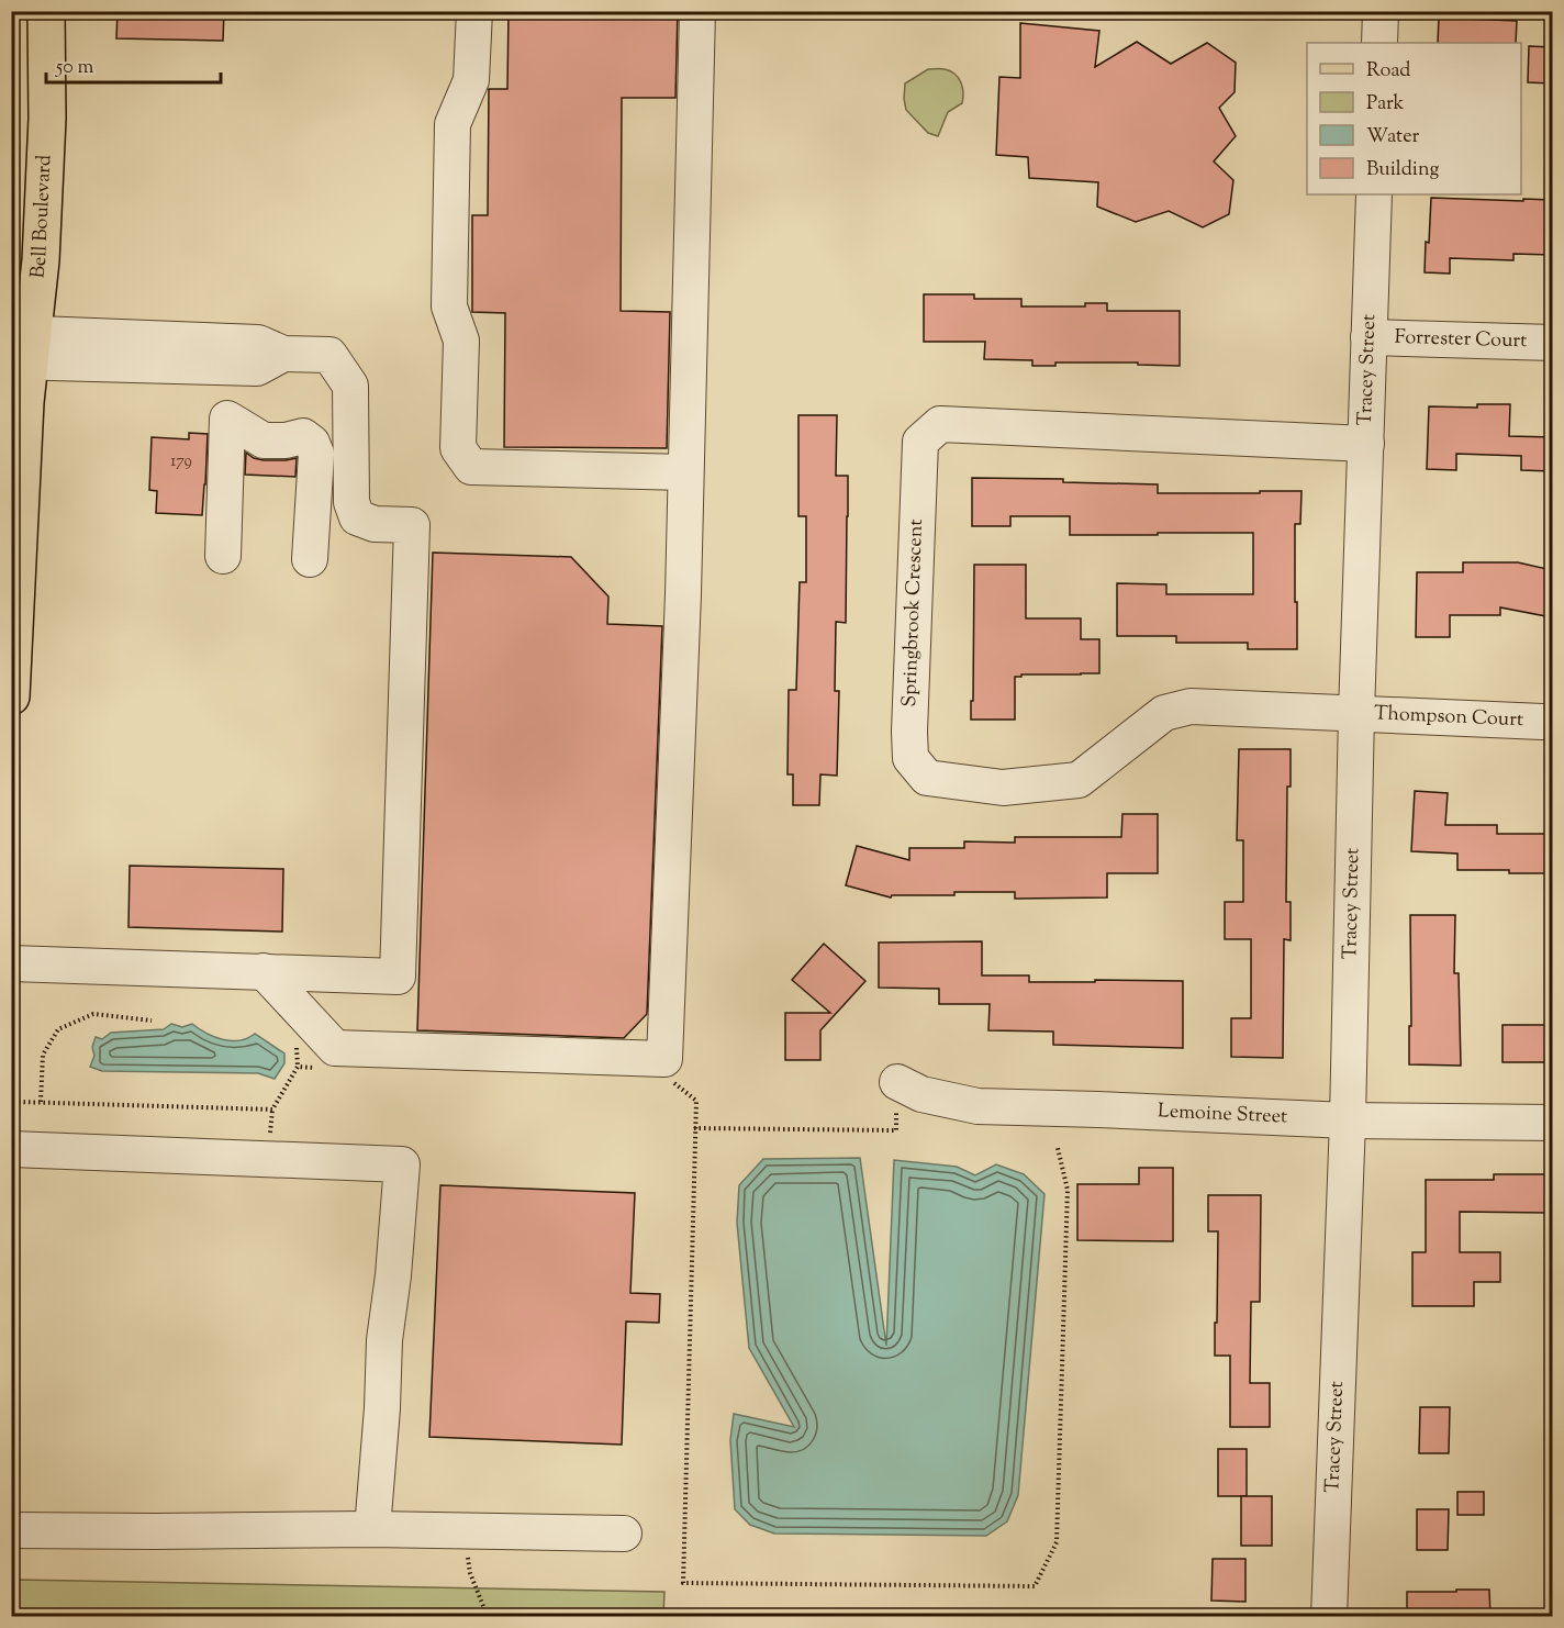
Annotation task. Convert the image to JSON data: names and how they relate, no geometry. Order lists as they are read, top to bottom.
{
  "streets": {
    "main road": ["Bell Boulevard"],
    "street": [
      "Forrester Court",
      "Tracey Street",
      "Springbrook Crescent",
      "Thompson Court",
      "Lemoine Street"
    ]
  },
  "crossings": [
    ["Forrester Court", "Tracey Street"],
    ["Tracey Street", "Springbrook Crescent"],
    ["Tracey Street", "Thompson Court"],
    ["Tracey Street", "Lemoine Street"],
    ["Springbrook Crescent", "Thompson Court"]
  ],
  "house_numbers": ["179"],
  "legend": [
    "Road",
    "Park",
    "Water",
    "Building"
  ],
  "scale_bar": "50 m"
}
